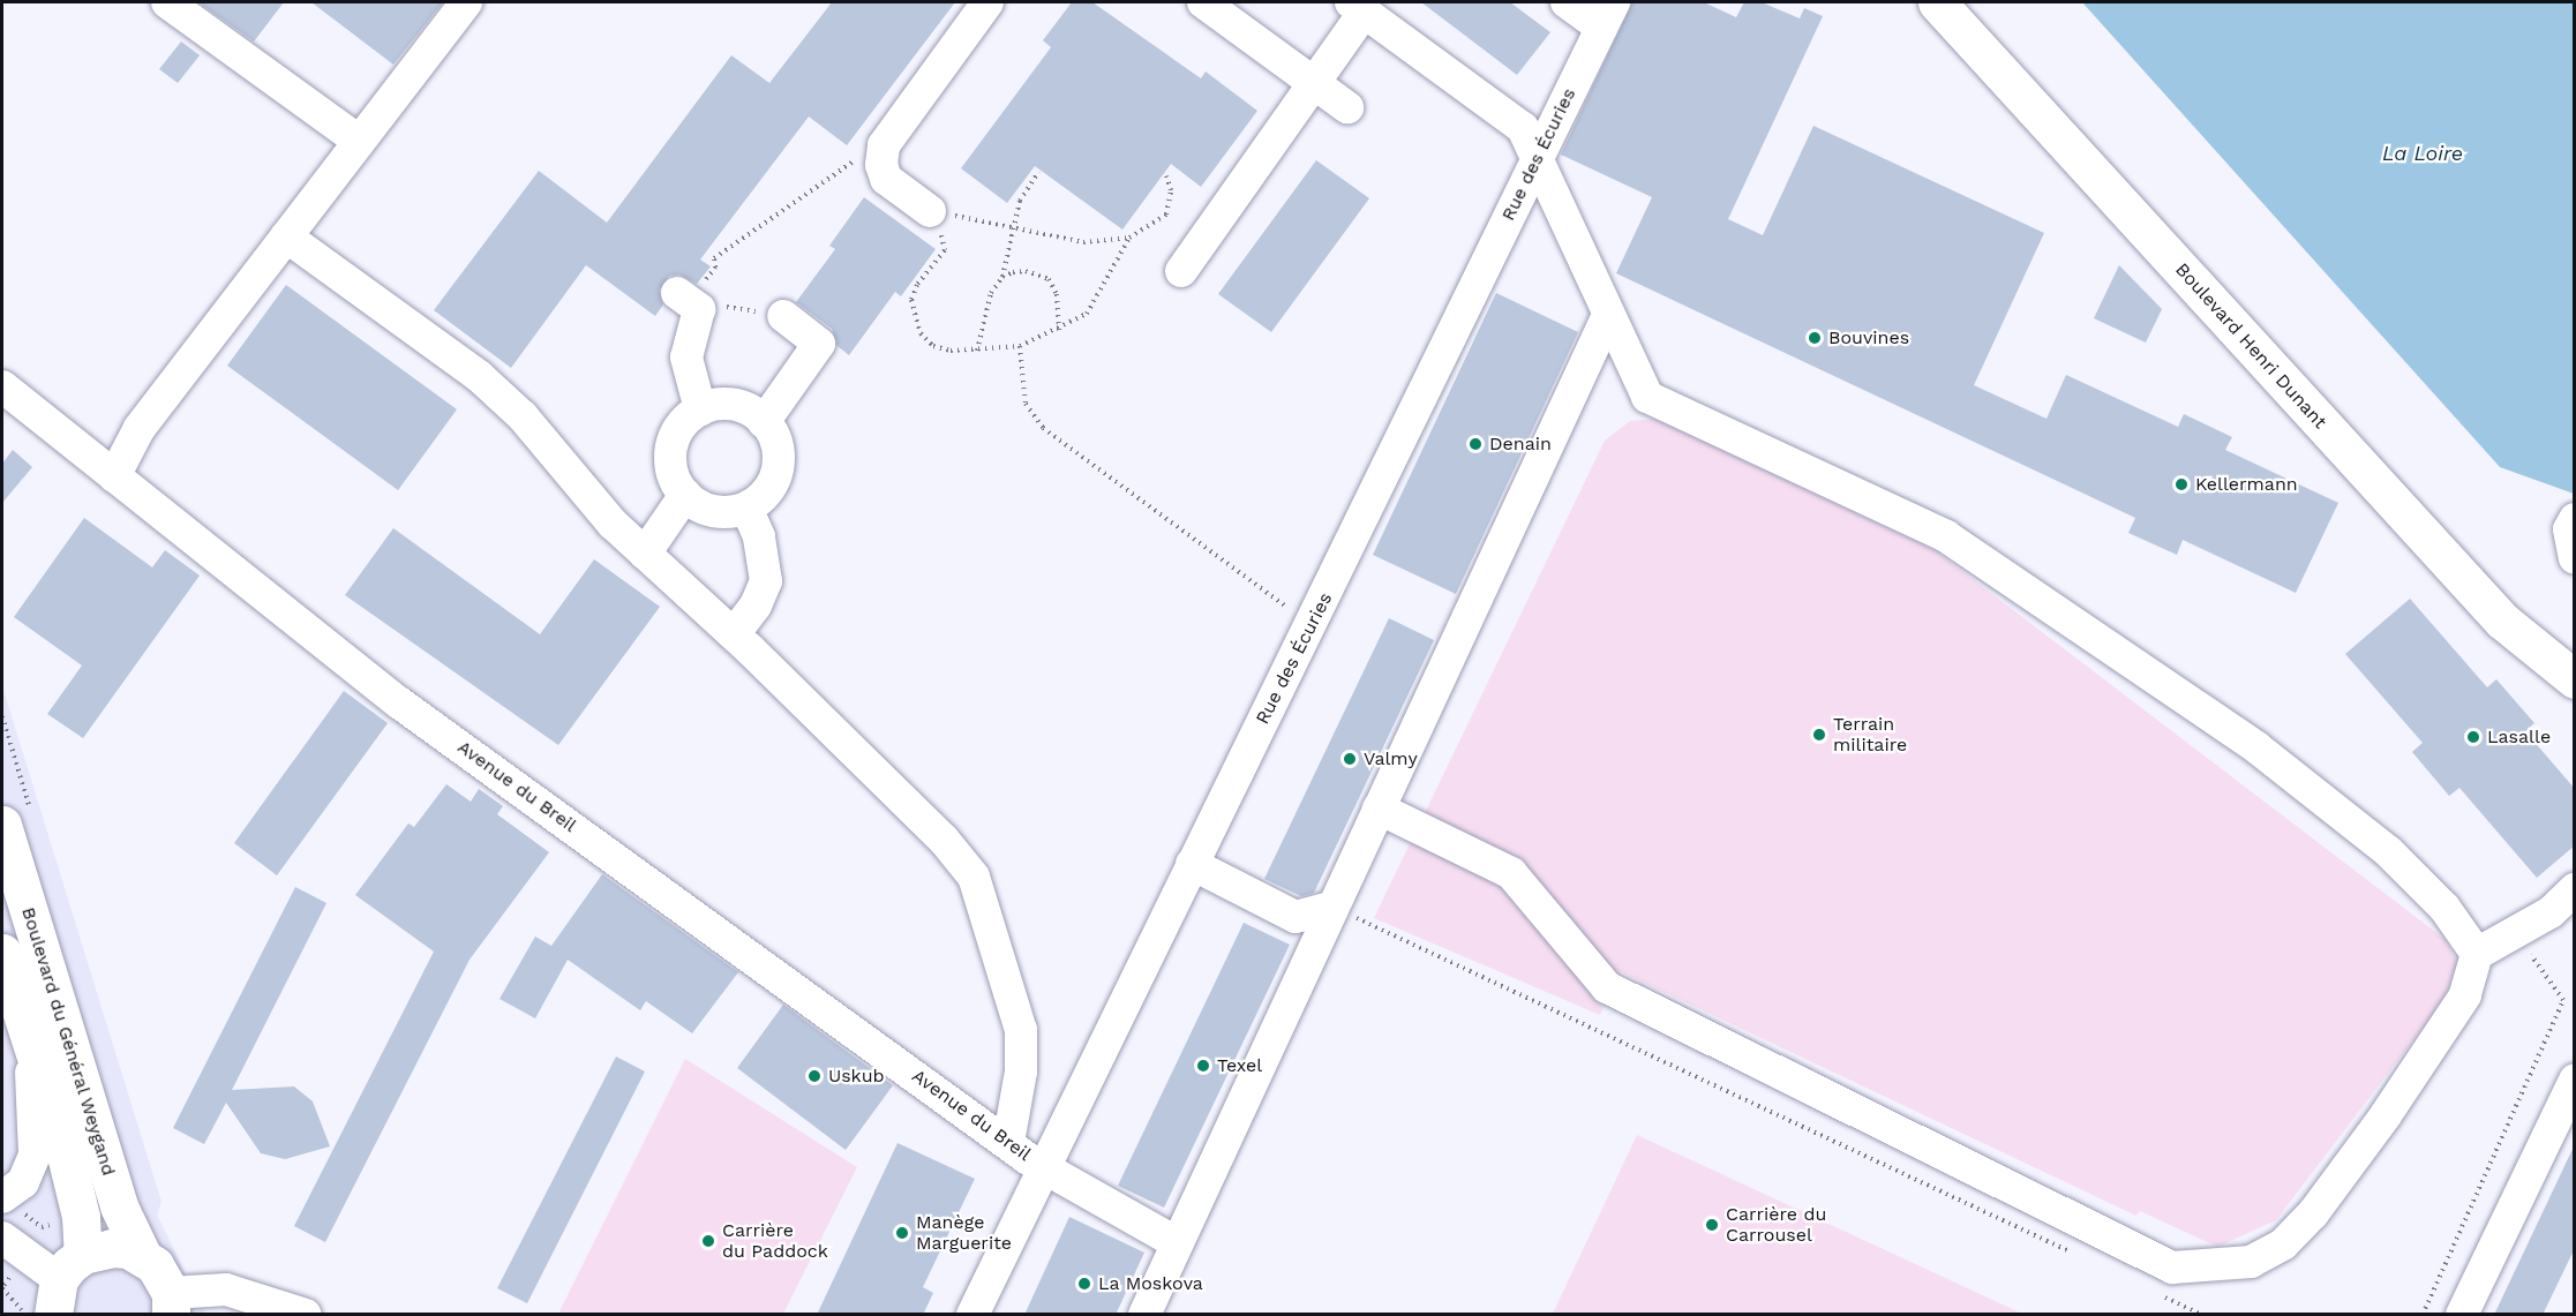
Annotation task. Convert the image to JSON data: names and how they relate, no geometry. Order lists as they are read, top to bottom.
{
  "streets": {
    "main road": ["Boulevard Henri Dunant", "Boulevard du Général Weygand"],
    "street": ["Rue des Écuries", "Avenue du Breil"]
  },
  "crossings": [
    ["Rue des Écuries", "Avenue du Breil"]
  ],
  "water": ["La Loire"],
  "places": [
    "Bouvines",
    "Denain",
    "Kellermann",
    "Terrain militaire",
    "Lasalle",
    "Valmy",
    "Texel",
    "Uskub",
    "Carrière du Carrousel",
    "Manège Marguerite",
    "Carrière du Paddock",
    "La Moskova"
  ]
}
